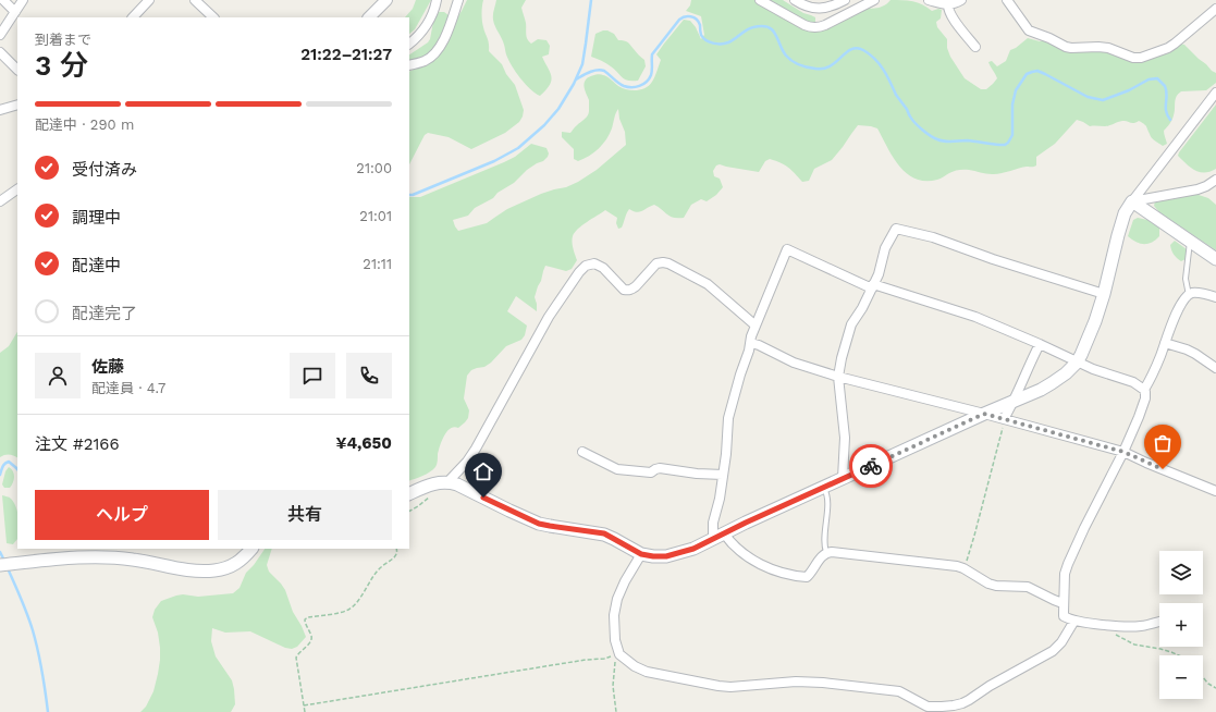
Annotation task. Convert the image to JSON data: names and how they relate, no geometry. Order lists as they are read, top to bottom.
{
  "page": {
    "heading": ["3 分", "到着まで", "21:22–21:27"],
    "panel": [
      "佐藤",
      "配達員 · 4.7",
      "注文 #2166",
      "¥4,650"
    ],
    "bar": "配達中 · 290 m",
    "list": [
      ["受付済み", "21:00"],
      ["調理中", "21:01"],
      ["配達中", "21:11"],
      "配達完了"
    ],
    "buttons": ["ヘルプ", "共有"],
    "map_buttons": ["+", "−"]
  }
}
